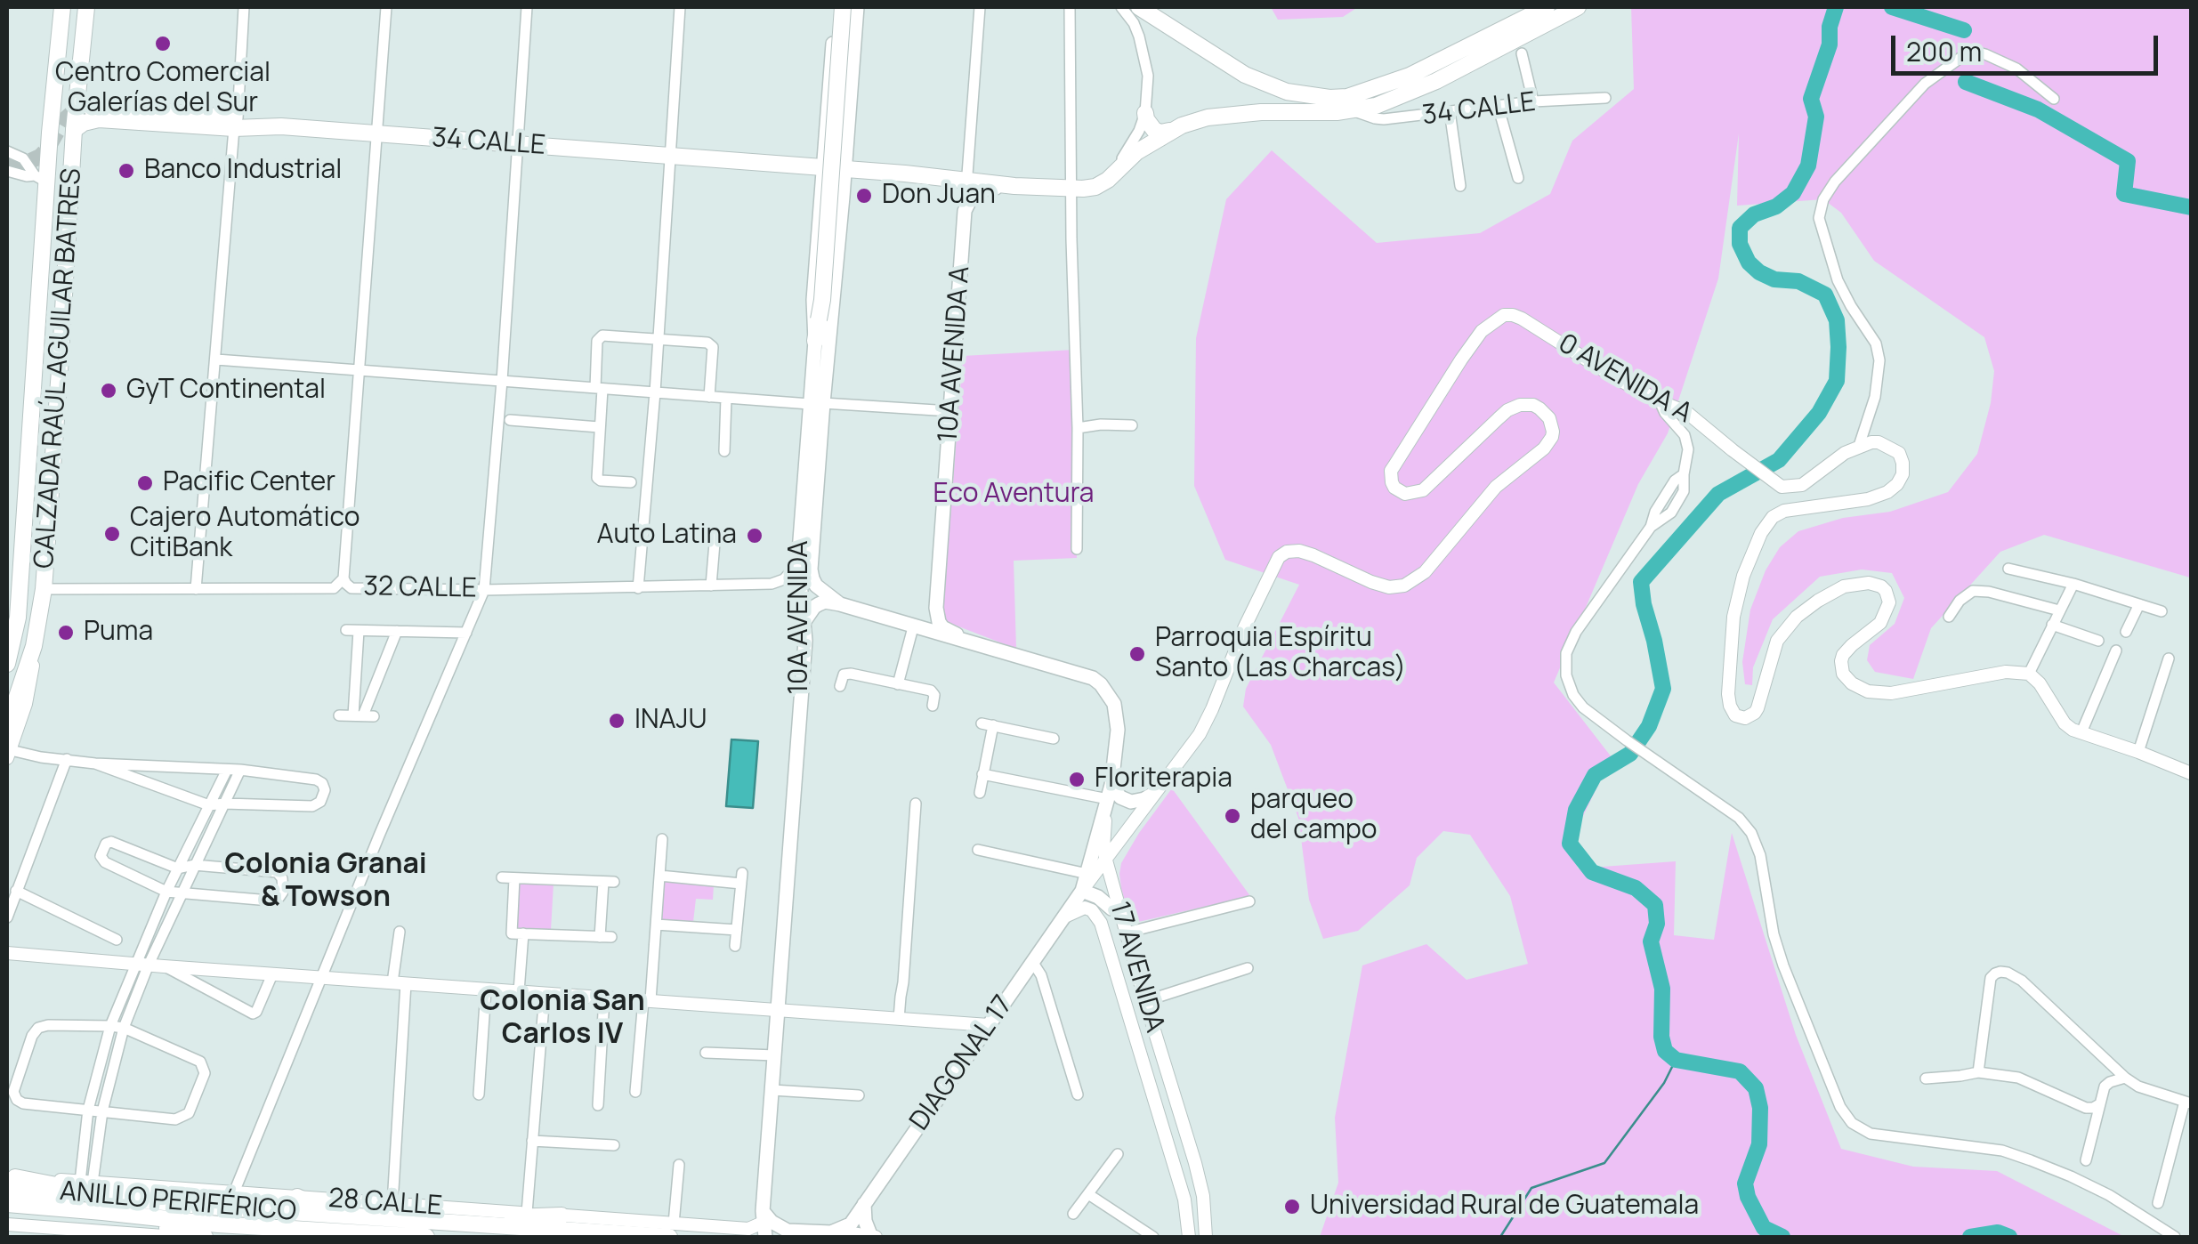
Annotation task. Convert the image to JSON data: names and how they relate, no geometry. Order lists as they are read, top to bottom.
{
  "streets": {
    "main road": [
      "34 CALLE",
      "10A AVENIDA A",
      "CALZADA RAÚL AGUILAR BATRES",
      "10A AVENIDA",
      "17 AVENIDA",
      "DIAGONAL 17",
      "ANILLO PERIFÉRICO"
    ],
    "street": ["0 AVENIDA A", "32 CALLE", "28 CALLE"]
  },
  "crossings": [
    ["34 CALLE", "10A AVENIDA A"],
    ["34 CALLE", "CALZADA RAÚL AGUILAR BATRES"],
    ["34 CALLE", "10A AVENIDA"],
    ["10A AVENIDA A", "17 AVENIDA"],
    ["CALZADA RAÚL AGUILAR BATRES", "32 CALLE"],
    ["0 AVENIDA A", "17 AVENIDA"],
    ["0 AVENIDA A", "DIAGONAL 17"],
    ["32 CALLE", "10A AVENIDA"],
    ["10A AVENIDA", "28 CALLE"],
    ["17 AVENIDA", "DIAGONAL 17"],
    ["ANILLO PERIFÉRICO", "28 CALLE"]
  ],
  "districts": ["Colonia Granai & Towson", "Colonia San Carlos IV"],
  "parks": ["Eco Aventura"],
  "places": [
    "Centro Comercial Galerías del Sur",
    "Banco Industrial",
    "Don Juan",
    "GyT Continental",
    "Pacific Center",
    "Cajero Automático CitiBank",
    "Auto Latina",
    "Puma",
    "Parroquia Espíritu Santo (Las Charcas)",
    "INAJU",
    "Floriterapia",
    "parqueo del campo",
    "Universidad Rural de Guatemala"
  ],
  "scale_bar": "200 m"
}
